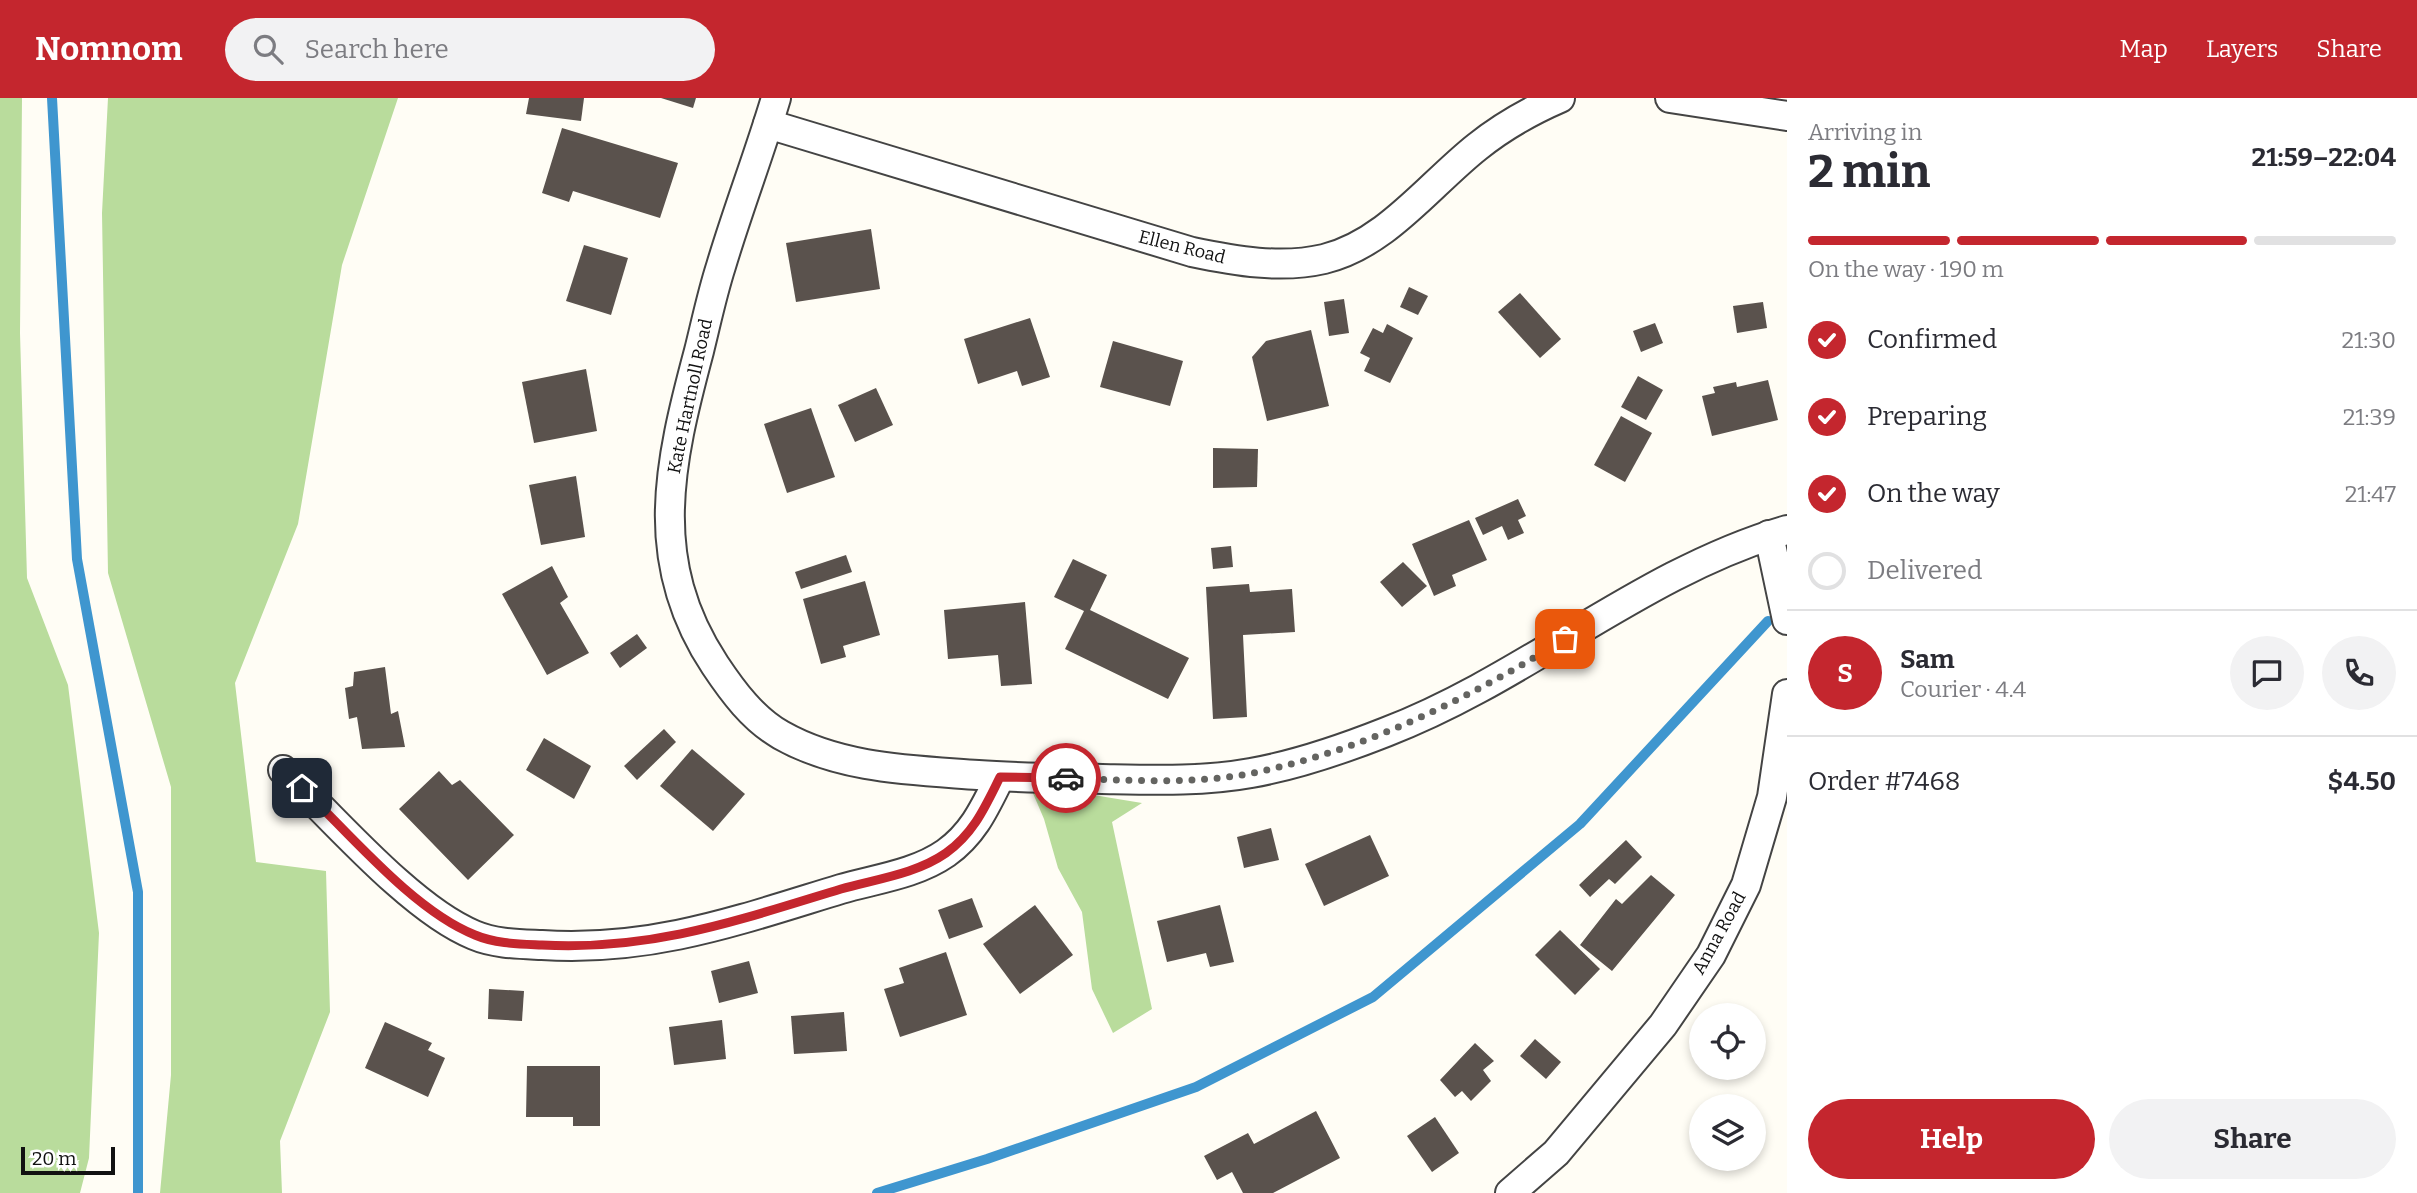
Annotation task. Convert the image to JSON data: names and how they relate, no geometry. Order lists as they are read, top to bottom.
{
  "streets": {
    "street": ["Ellen Road", "Kate Hartnoll Road", "Anna Road"]
  },
  "crossings": [
    ["Ellen Road", "Kate Hartnoll Road"]
  ],
  "scale_bar": "20 m",
  "page": {
    "header": "Nomnom",
    "search": "Search here",
    "nav": ["Map", "Layers", "Share"],
    "heading": ["2 min", "Arriving in", "21:59–22:04"],
    "panel": [
      "Sam",
      "Courier · 4.4",
      "Order #7468",
      "$4.50"
    ],
    "bar": "On the way · 190 m",
    "list": [
      ["Confirmed", "21:30"],
      ["Preparing", "21:39"],
      ["On the way", "21:47"],
      "Delivered"
    ],
    "round": "S",
    "buttons": ["Help", "Share"],
    "scale": "20 m"
  }
}
